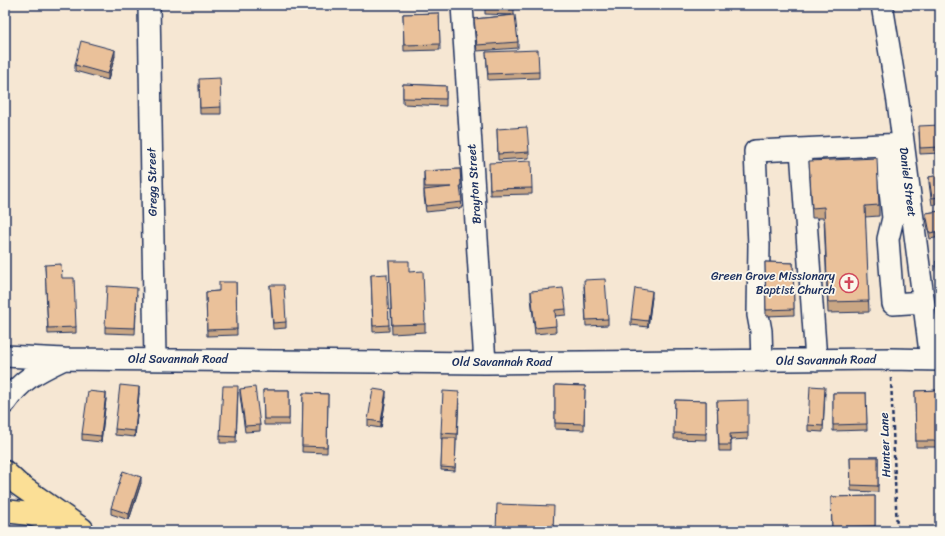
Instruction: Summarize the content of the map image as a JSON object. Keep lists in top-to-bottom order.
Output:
{
  "streets": {
    "street": [
      "Gregg Street",
      "Daniel Street",
      "Brayton Street",
      "Old Savannah Road"
    ],
    "path": ["Hunter Lane"]
  },
  "crossings": [
    ["Gregg Street", "Old Savannah Road"],
    ["Daniel Street", "Old Savannah Road"],
    ["Brayton Street", "Old Savannah Road"],
    ["Old Savannah Road", "Hunter Lane"]
  ],
  "places": {
    "church": ["Green Grove Missionary Baptist Church"]
  }
}
